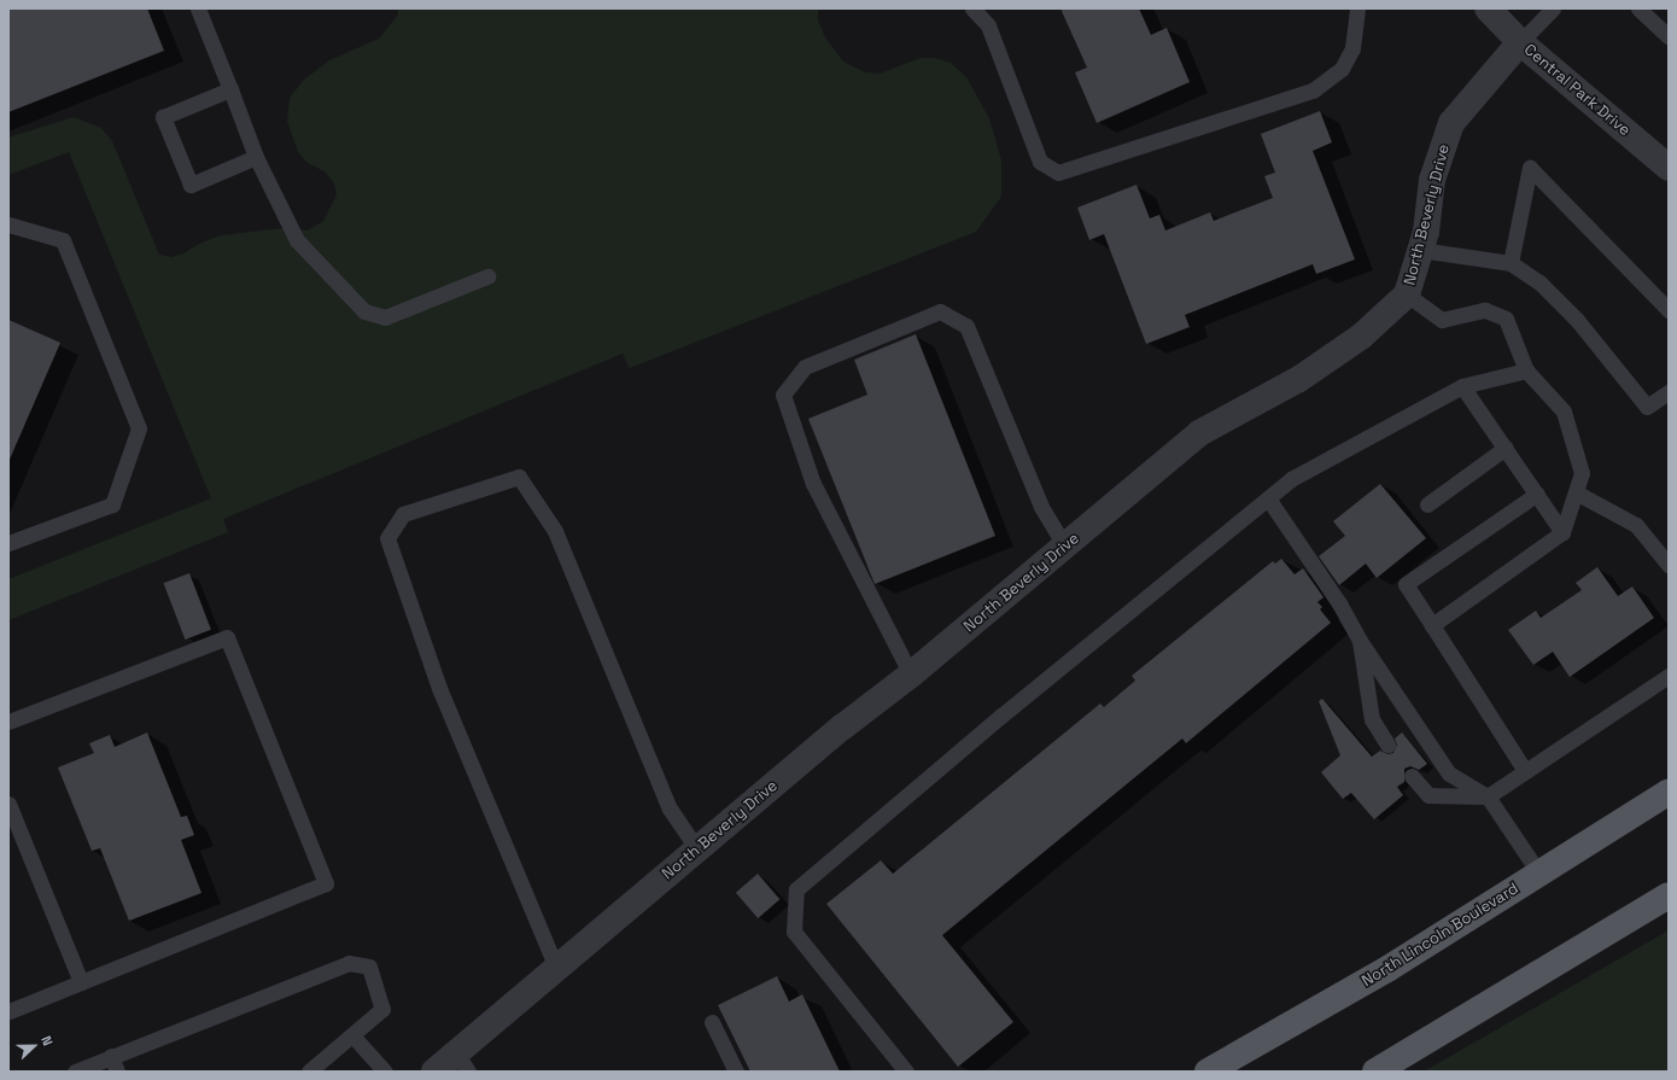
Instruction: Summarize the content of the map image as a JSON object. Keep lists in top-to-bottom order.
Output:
{
  "streets": {
    "main road": ["North Lincoln Boulevard"],
    "street": ["Central Park Drive", "North Beverly Drive"]
  },
  "crossings": [
    ["Central Park Drive", "North Beverly Drive"]
  ],
  "north": "right"
}
